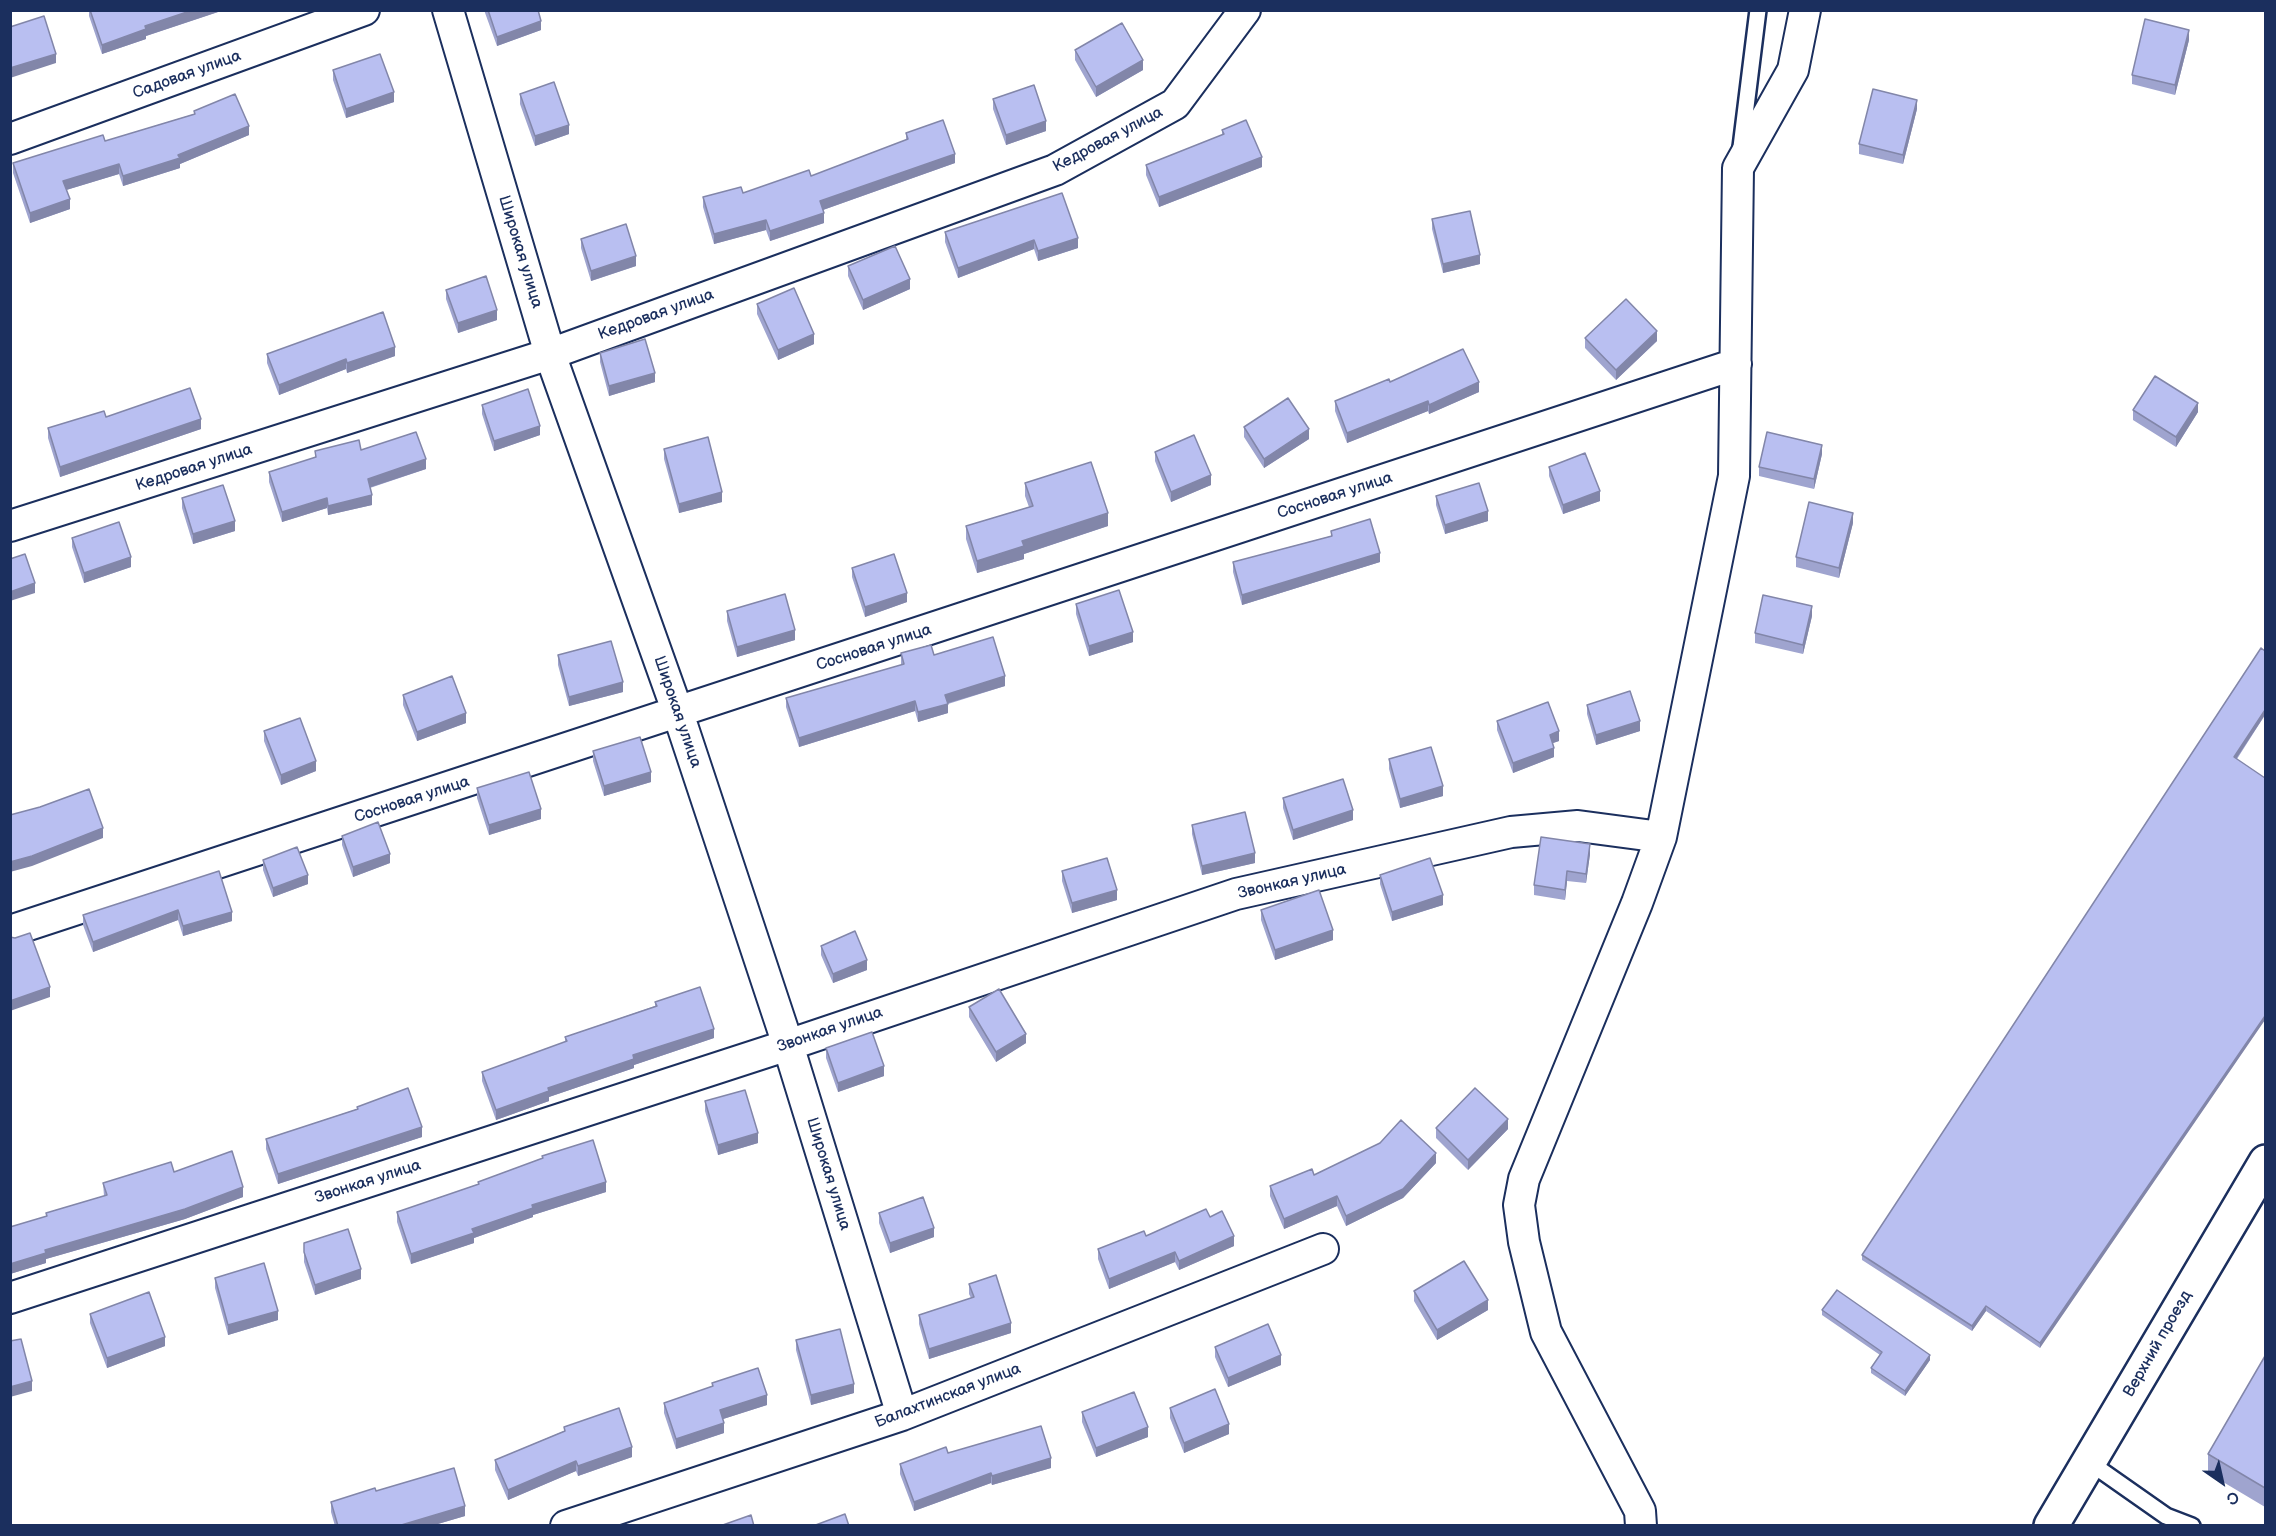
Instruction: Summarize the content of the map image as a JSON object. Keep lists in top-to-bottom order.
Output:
{
  "streets": {
    "highway": ["Верхний проезд"],
    "street": [
      "Садовая улица",
      "Кедровая улица",
      "Широкая улица",
      "Сосновая улица",
      "Звонкая улица",
      "Балахтинская улица"
    ]
  },
  "crossings": [
    ["Кедровая улица", "Широкая улица"],
    ["Широкая улица", "Сосновая улица"],
    ["Широкая улица", "Звонкая улица"],
    ["Широкая улица", "Балахтинская улица"]
  ],
  "north": "bottom right"
}
